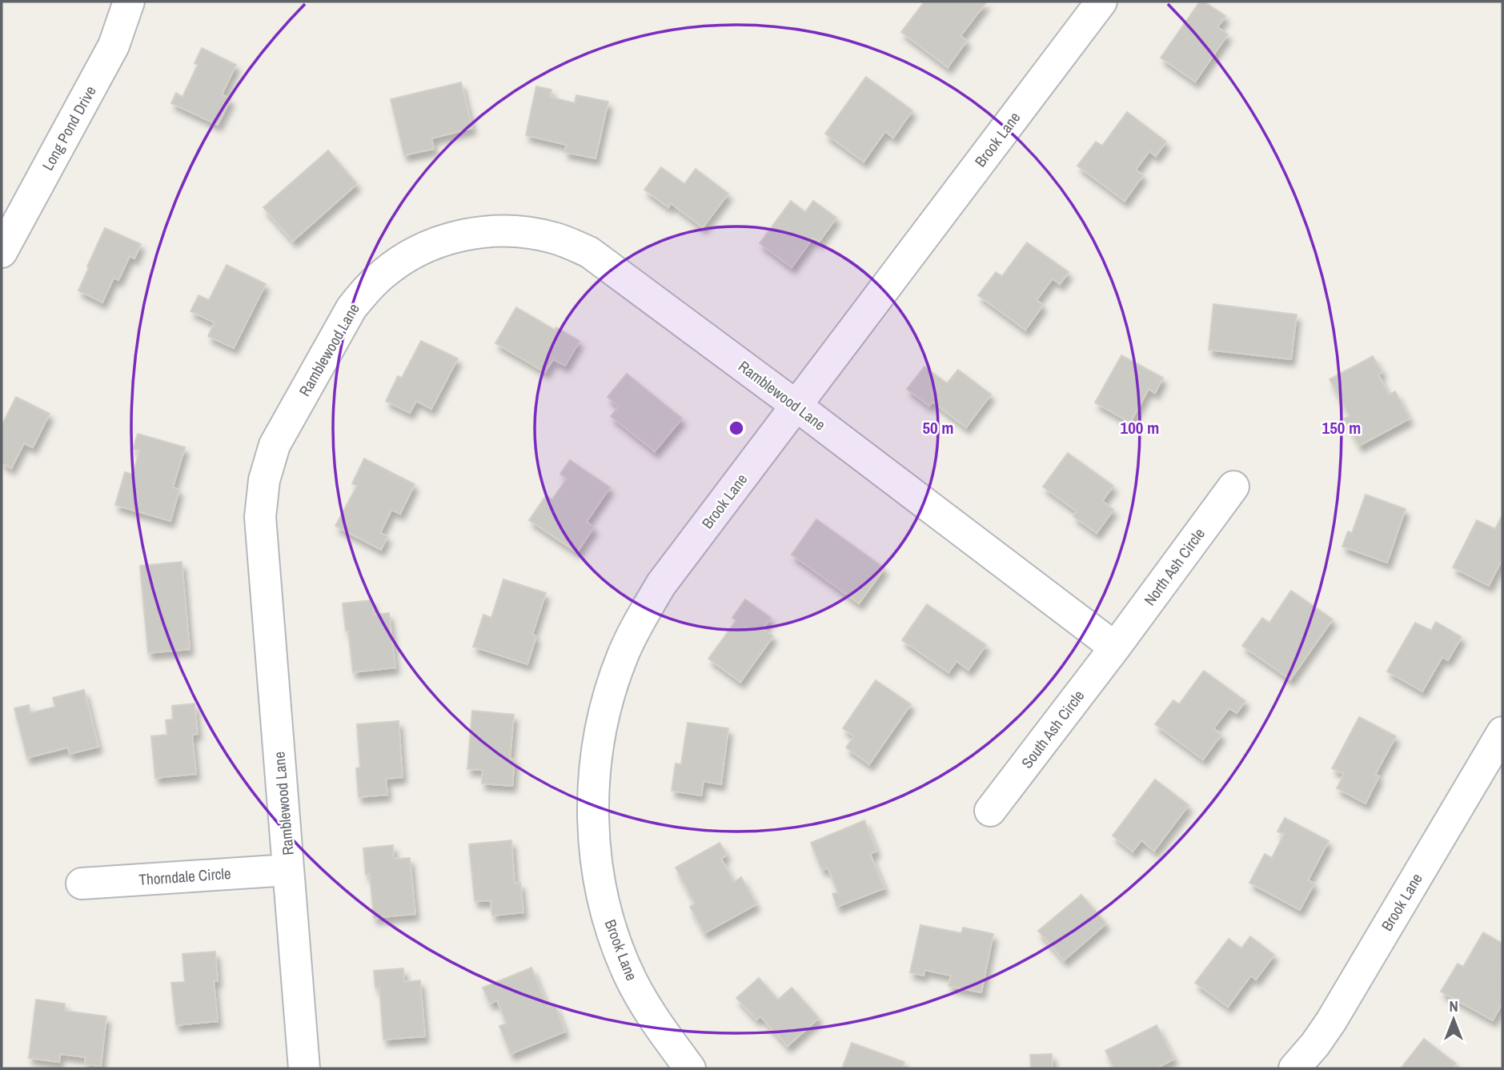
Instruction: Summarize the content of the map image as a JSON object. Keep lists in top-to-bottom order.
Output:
{
  "streets": {
    "street": [
      "Long Pond Drive",
      "Brook Lane",
      "Ramblewood Lane",
      "North Ash Circle",
      "South Ash Circle",
      "Thorndale Circle"
    ]
  },
  "crossings": [
    ["Brook Lane", "Ramblewood Lane"],
    ["Ramblewood Lane", "North Ash Circle"],
    ["Ramblewood Lane", "South Ash Circle"],
    ["Ramblewood Lane", "Thorndale Circle"],
    ["North Ash Circle", "South Ash Circle"]
  ],
  "north": "top",
  "rings": ["50 m", "100 m", "150 m"]
}
